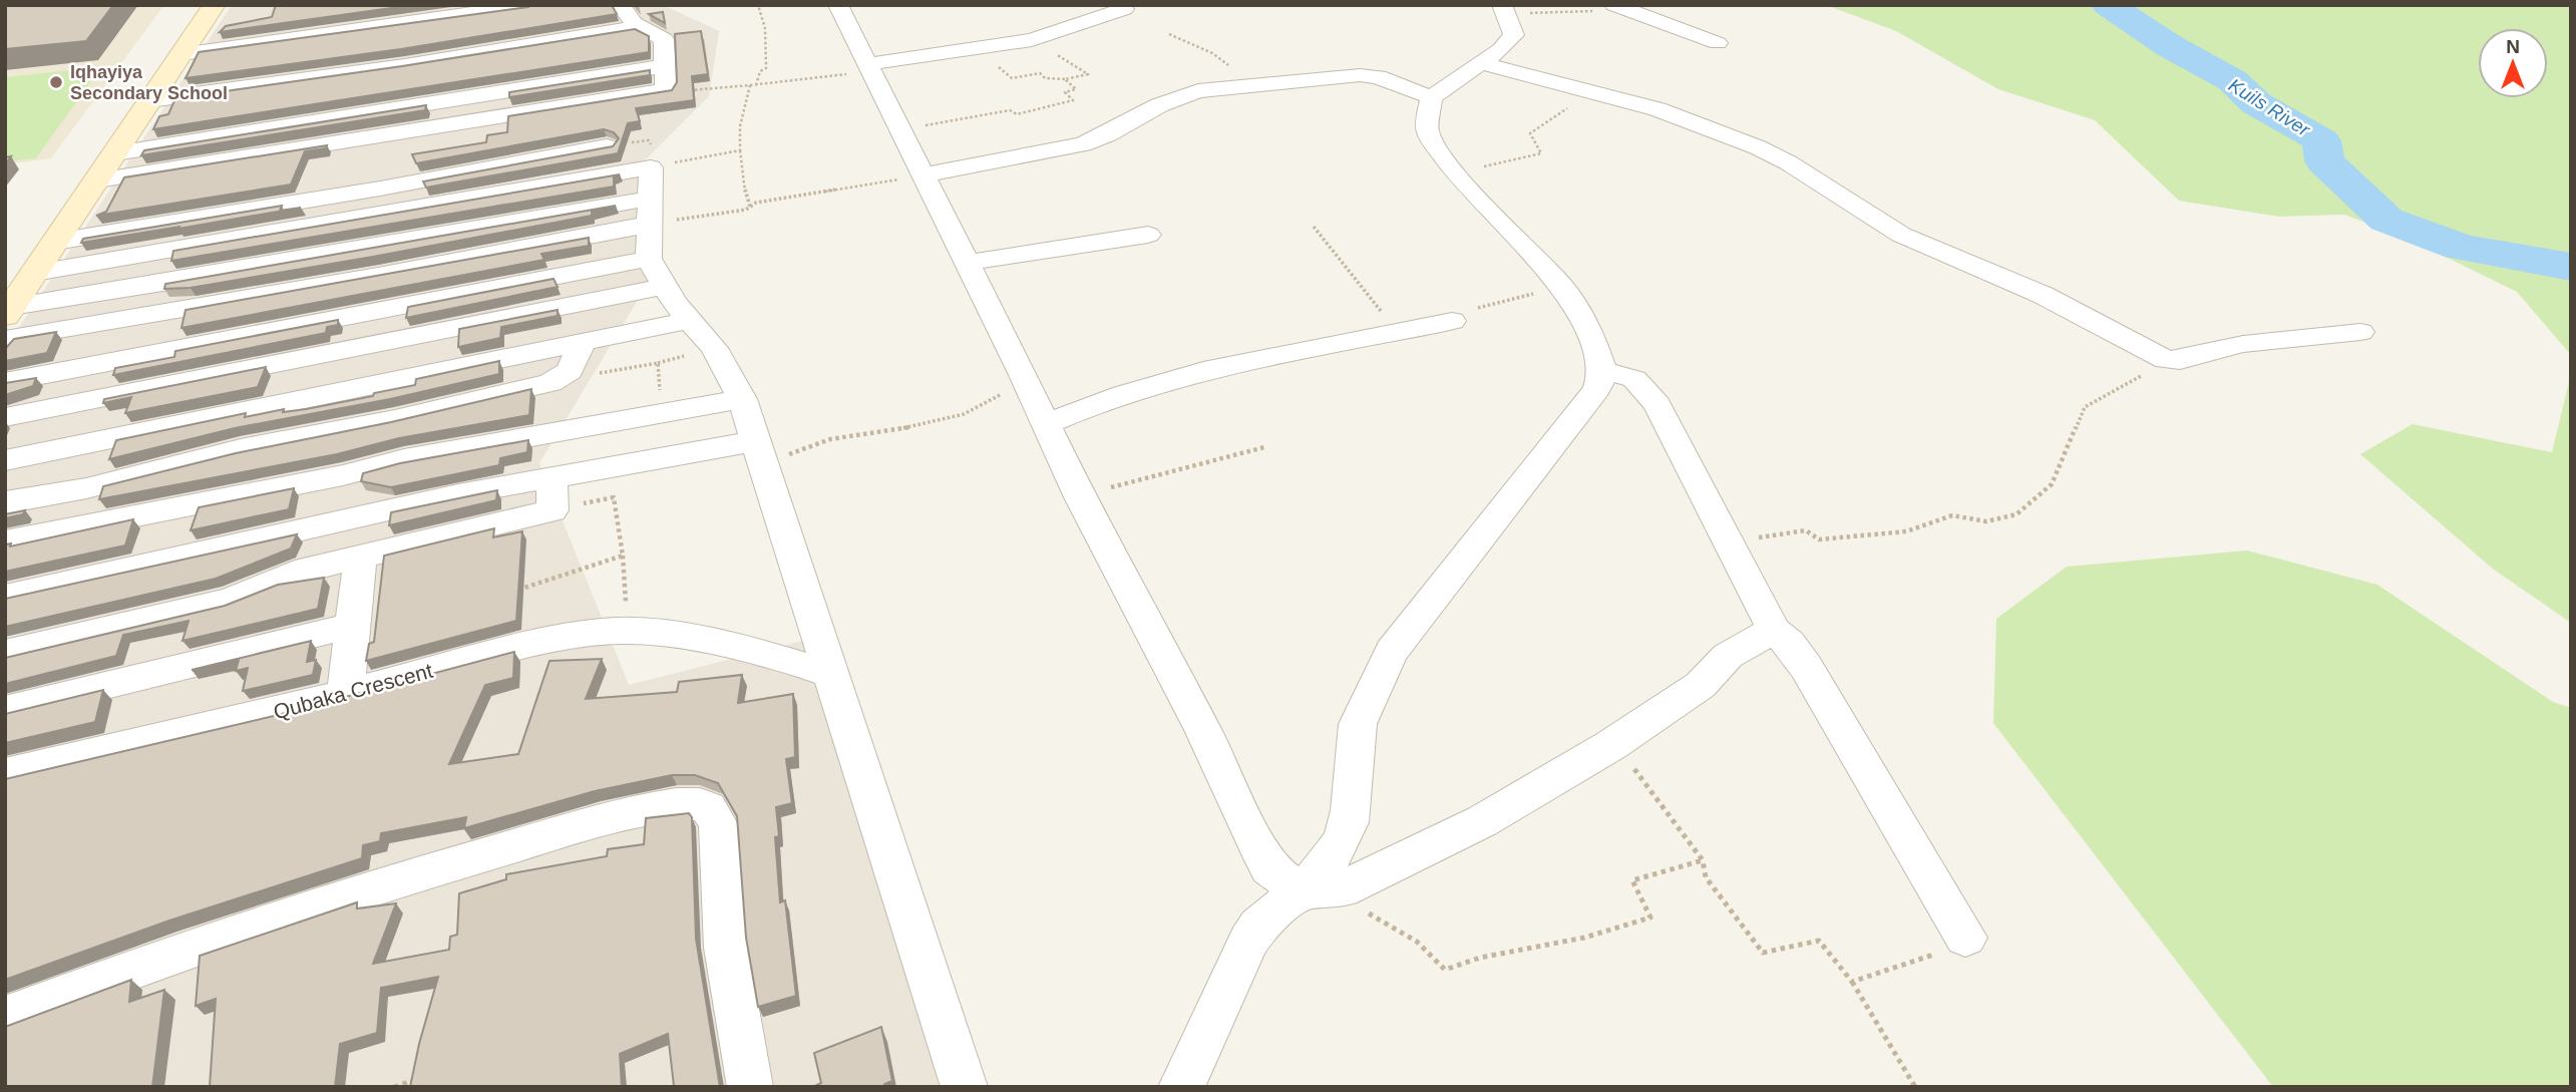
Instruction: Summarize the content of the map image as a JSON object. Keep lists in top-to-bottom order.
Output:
{
  "streets": {
    "street": ["Qubaka Crescent"]
  },
  "water": ["Kuils River"],
  "places": ["Iqhayiya Secondary School"],
  "north": "top"
}
